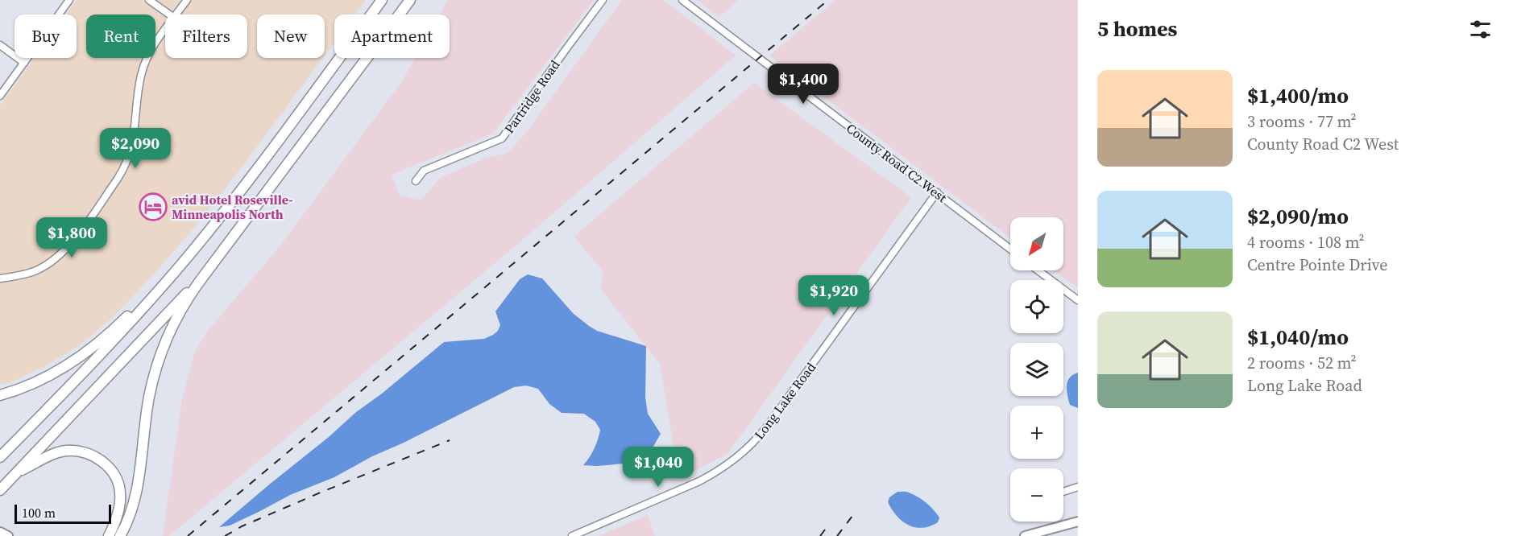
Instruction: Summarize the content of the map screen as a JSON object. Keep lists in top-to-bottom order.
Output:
{
  "streets": {
    "street": ["Partridge Road", "County Road C2 West", "Long Lake Road"]
  },
  "crossings": [
    ["County Road C2 West", "Long Lake Road"]
  ],
  "places": {
    "hotel": ["avid Hotel Roseville- Minneapolis North"]
  },
  "scale_bar": "100 m",
  "north": "bottom left",
  "page": {
    "heading": "5 homes",
    "chip": [
      "Buy",
      "Rent",
      "Filters",
      "New",
      "Apartment"
    ],
    "list": [
      {
        "name": "$1,400/mo",
        "note": "3 rooms · 77 m² · County Road C2 West"
      },
      {
        "name": "$2,090/mo",
        "note": "4 rooms · 108 m² · Centre Pointe Drive"
      },
      {
        "name": "$1,040/mo",
        "note": "2 rooms · 52 m² · Long Lake Road"
      }
    ],
    "price": [
      "$1,400",
      "$2,090",
      "$1,800",
      "$1,920",
      "$1,040"
    ],
    "map_buttons": ["+", "−"],
    "scale": "100 m"
  }
}
